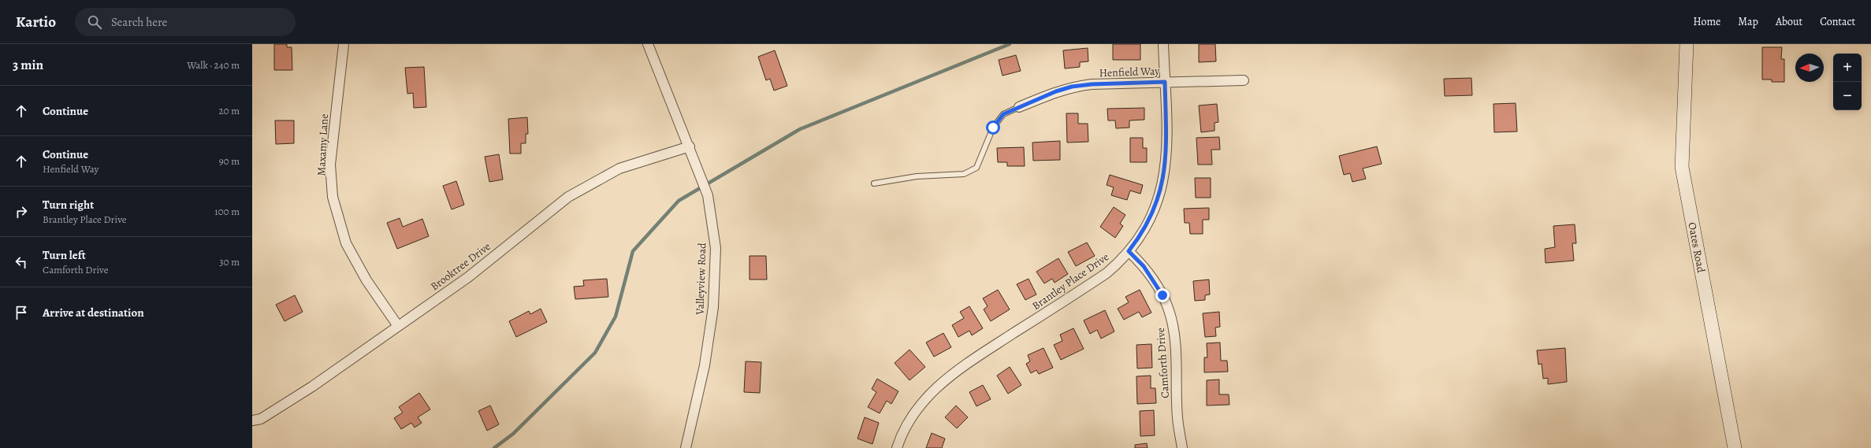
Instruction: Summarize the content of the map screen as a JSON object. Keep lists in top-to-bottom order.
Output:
{
  "streets": {
    "street": [
      "Henfield Way",
      "Maxamy Lane",
      "Oates Road",
      "Brooktree Drive",
      "Valleyview Road",
      "Brantley Place Drive",
      "Camforth Drive"
    ]
  },
  "crossings": [
    ["Henfield Way", "Brantley Place Drive"],
    ["Maxamy Lane", "Brooktree Drive"],
    ["Brooktree Drive", "Valleyview Road"],
    ["Brantley Place Drive", "Camforth Drive"]
  ],
  "north": "left",
  "page": {
    "header": "Kartio",
    "search": "Search here",
    "nav": [
      "Home",
      "Map",
      "About",
      "Contact"
    ],
    "heading": ["3 min", "Walk · 240 m"],
    "map_buttons": ["+", "−"],
    "list": [
      ["Continue", "20 m"],
      ["Continue", "Henfield Way", "90 m"],
      ["Turn right", "Brantley Place Drive", "100 m"],
      ["Turn left", "Camforth Drive", "30 m"],
      "Arrive at destination"
    ]
  }
}
